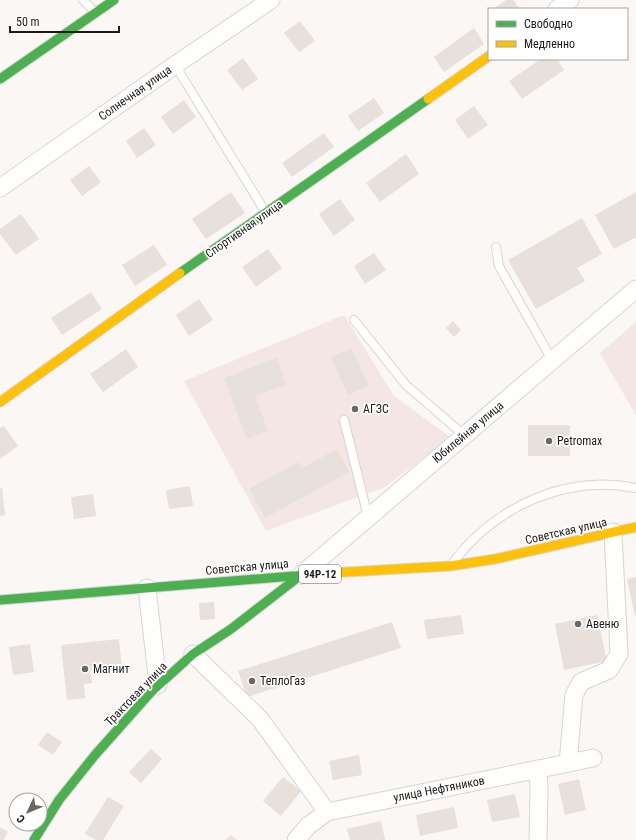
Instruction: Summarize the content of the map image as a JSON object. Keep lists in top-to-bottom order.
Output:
{
  "streets": {
    "main road": [
      "Спортивная улица",
      "Советская улица",
      "94Р-12",
      "Трактовая улица"
    ],
    "street": ["Солнечная улица", "Юбилейная улица", "улица Нефтяников"]
  },
  "crossings": [
    ["Юбилейная улица", "Советская улица"],
    ["Юбилейная улица", "Трактовая улица"],
    ["Советская улица", "Трактовая улица"]
  ],
  "places": [
    "АГЗС",
    "Petromax",
    "Авеню",
    "Магнит",
    "ТеплоГаз"
  ],
  "legend": ["Свободно", "Медленно"],
  "scale_bar": "50 m",
  "north": "bottom left"
}
